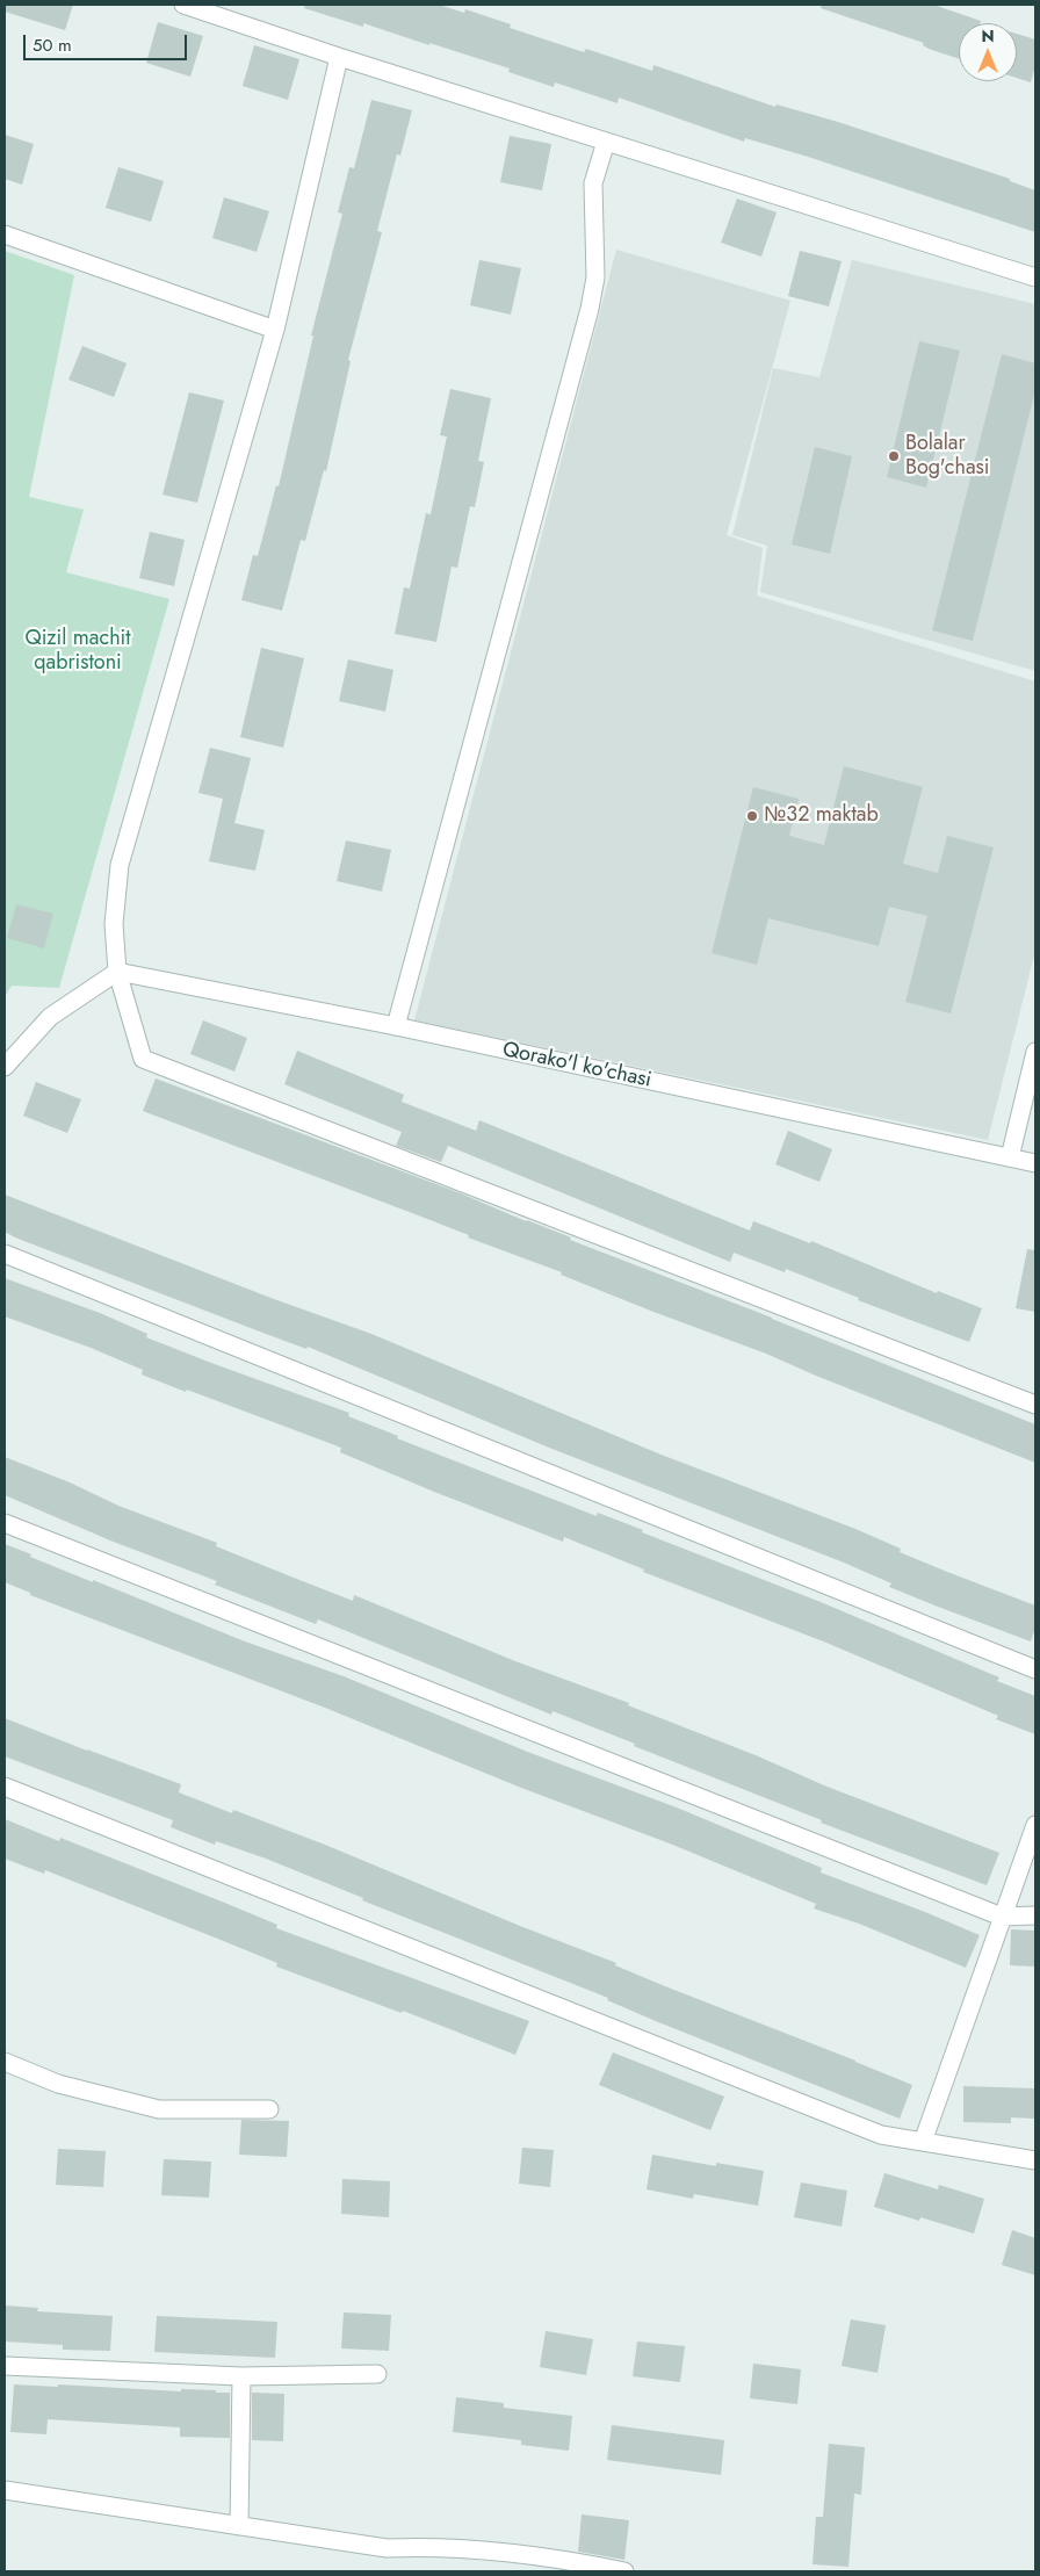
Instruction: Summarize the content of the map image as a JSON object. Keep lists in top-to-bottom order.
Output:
{
  "streets": {
    "street": ["Qorako'l ko'chasi"]
  },
  "parks": ["Qizil machit qabristoni"],
  "places": ["Bolalar Bog'chasi", "№32 maktab"],
  "scale_bar": "50 m",
  "north": "top"
}
